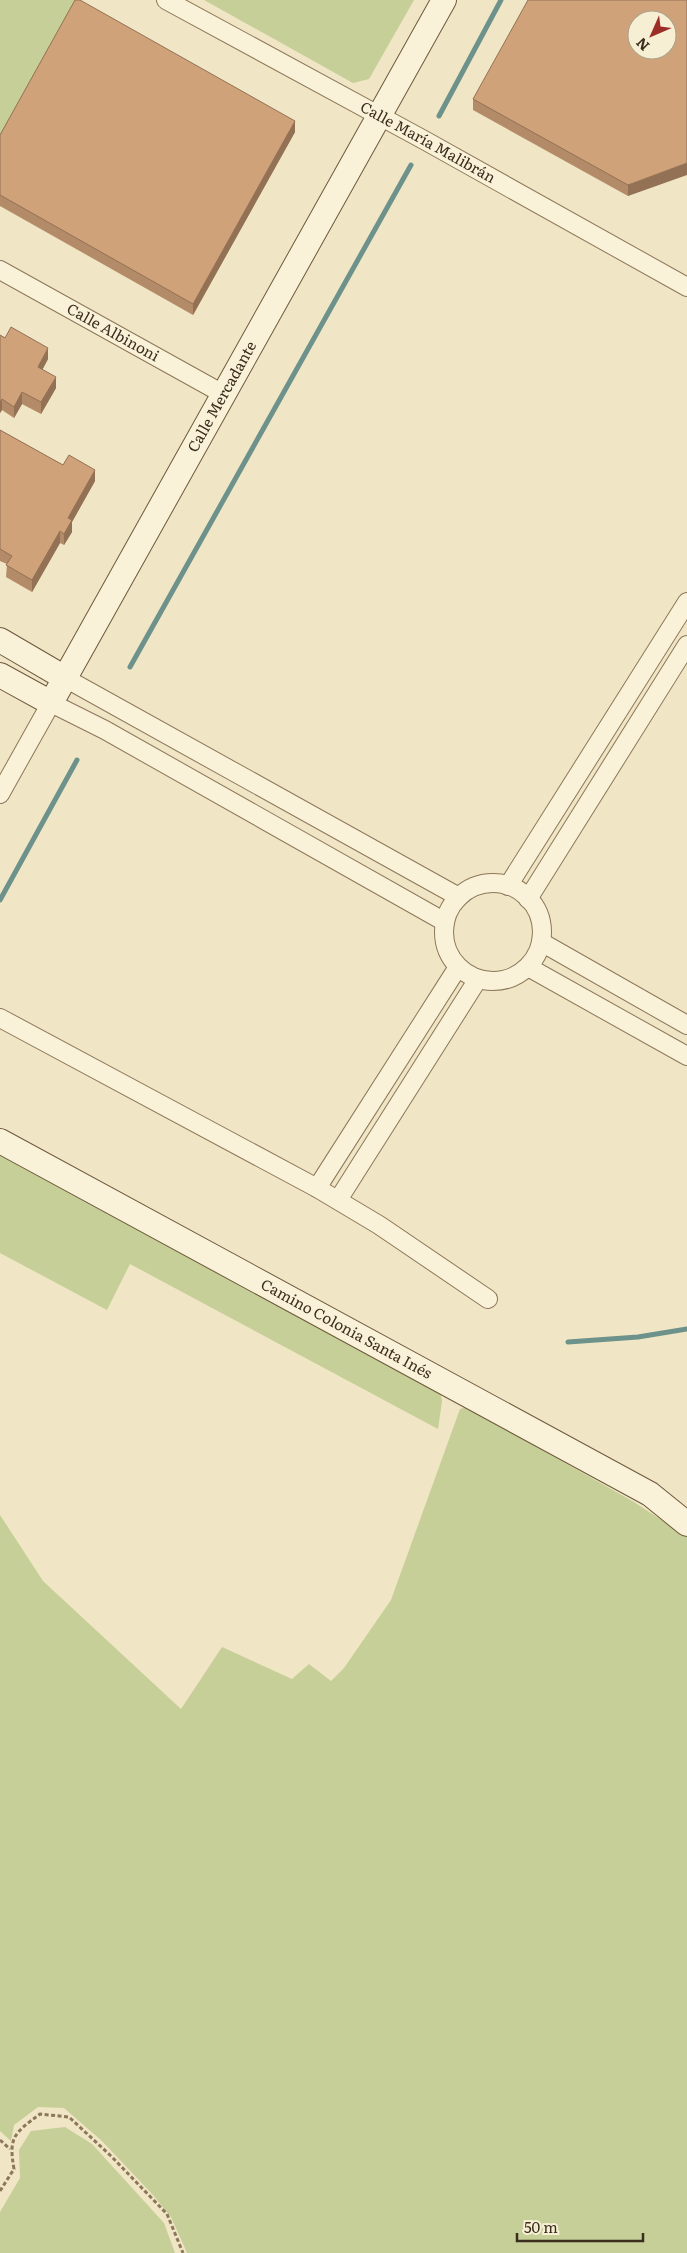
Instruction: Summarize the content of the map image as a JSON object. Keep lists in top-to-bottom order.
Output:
{
  "streets": {
    "street": [
      "Calle María Malibrán",
      "Calle Albinoni",
      "Calle Mercadante",
      "Camino Colonia Santa Inés"
    ]
  },
  "crossings": [
    ["Calle María Malibrán", "Calle Mercadante"],
    ["Calle Albinoni", "Calle Mercadante"]
  ],
  "scale_bar": "50 m",
  "north": "bottom left"
}
